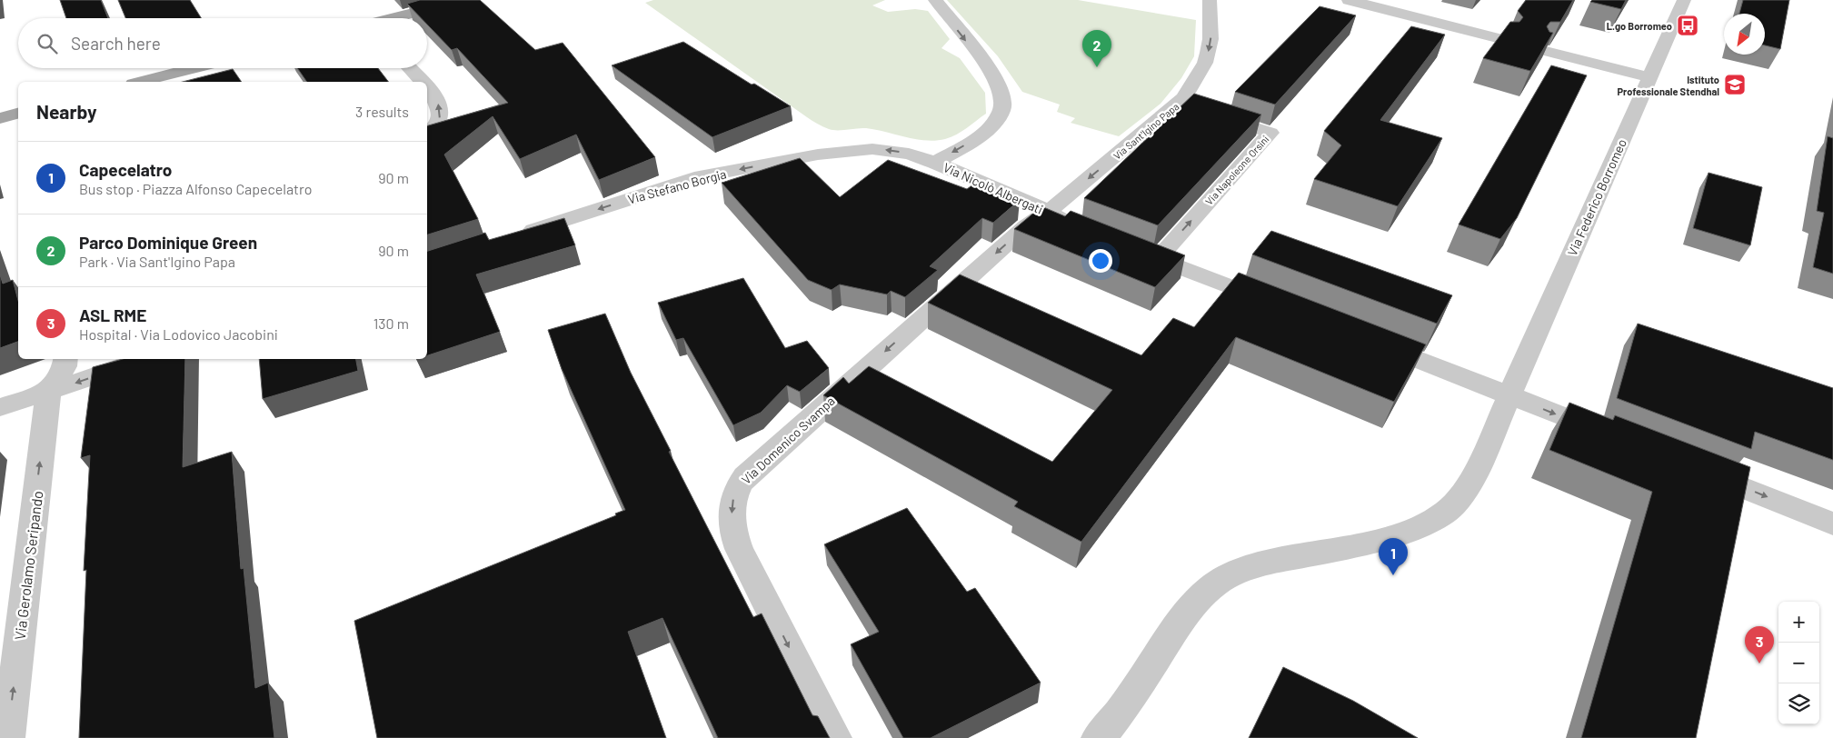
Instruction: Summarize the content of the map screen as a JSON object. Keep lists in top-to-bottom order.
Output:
{
  "streets": {
    "street": [
      "Via Sant'Igino Papa",
      "Via Napoleone Orsini",
      "Via Stefano Borgia",
      "Via Nicolò Albergati",
      "Via Federico Borromeo",
      "Via Domenico Svampa",
      "Via Gerolamo Seripando"
    ]
  },
  "crossings": [
    ["Via Sant'Igino Papa", "Via Napoleone Orsini"],
    ["Via Sant'Igino Papa", "Via Nicolò Albergati"],
    ["Via Sant'Igino Papa", "Via Domenico Svampa"],
    ["Via Stefano Borgia", "Via Nicolò Albergati"],
    ["Via Nicolò Albergati", "Via Domenico Svampa"]
  ],
  "one_way": [
    "Via Sant'Igino Papa",
    "Via Stefano Borgia",
    "Via Domenico Svampa",
    "Via Gerolamo Seripando"
  ],
  "places": {
    "bus stop": ["L.go Borromeo"],
    "school or university": ["Istituto Professionale Stendhal"]
  },
  "north": "bottom left",
  "page": {
    "search": "Search here",
    "pins": ["2", "1", "3"],
    "heading": ["Nearby", "3 results"],
    "list": [
      {
        "mark": "1",
        "name": "Capecelatro",
        "note": "Bus stop · Piazza Alfonso Capecelatro",
        "value": "90 m"
      },
      {
        "mark": "2",
        "name": "Parco Dominique Green",
        "note": "Park · Via Sant'Igino Papa",
        "value": "90 m"
      },
      {
        "mark": "3",
        "name": "ASL RME",
        "note": "Hospital · Via Lodovico Jacobini",
        "value": "130 m"
      }
    ],
    "map_buttons": ["+", "−"]
  }
}
